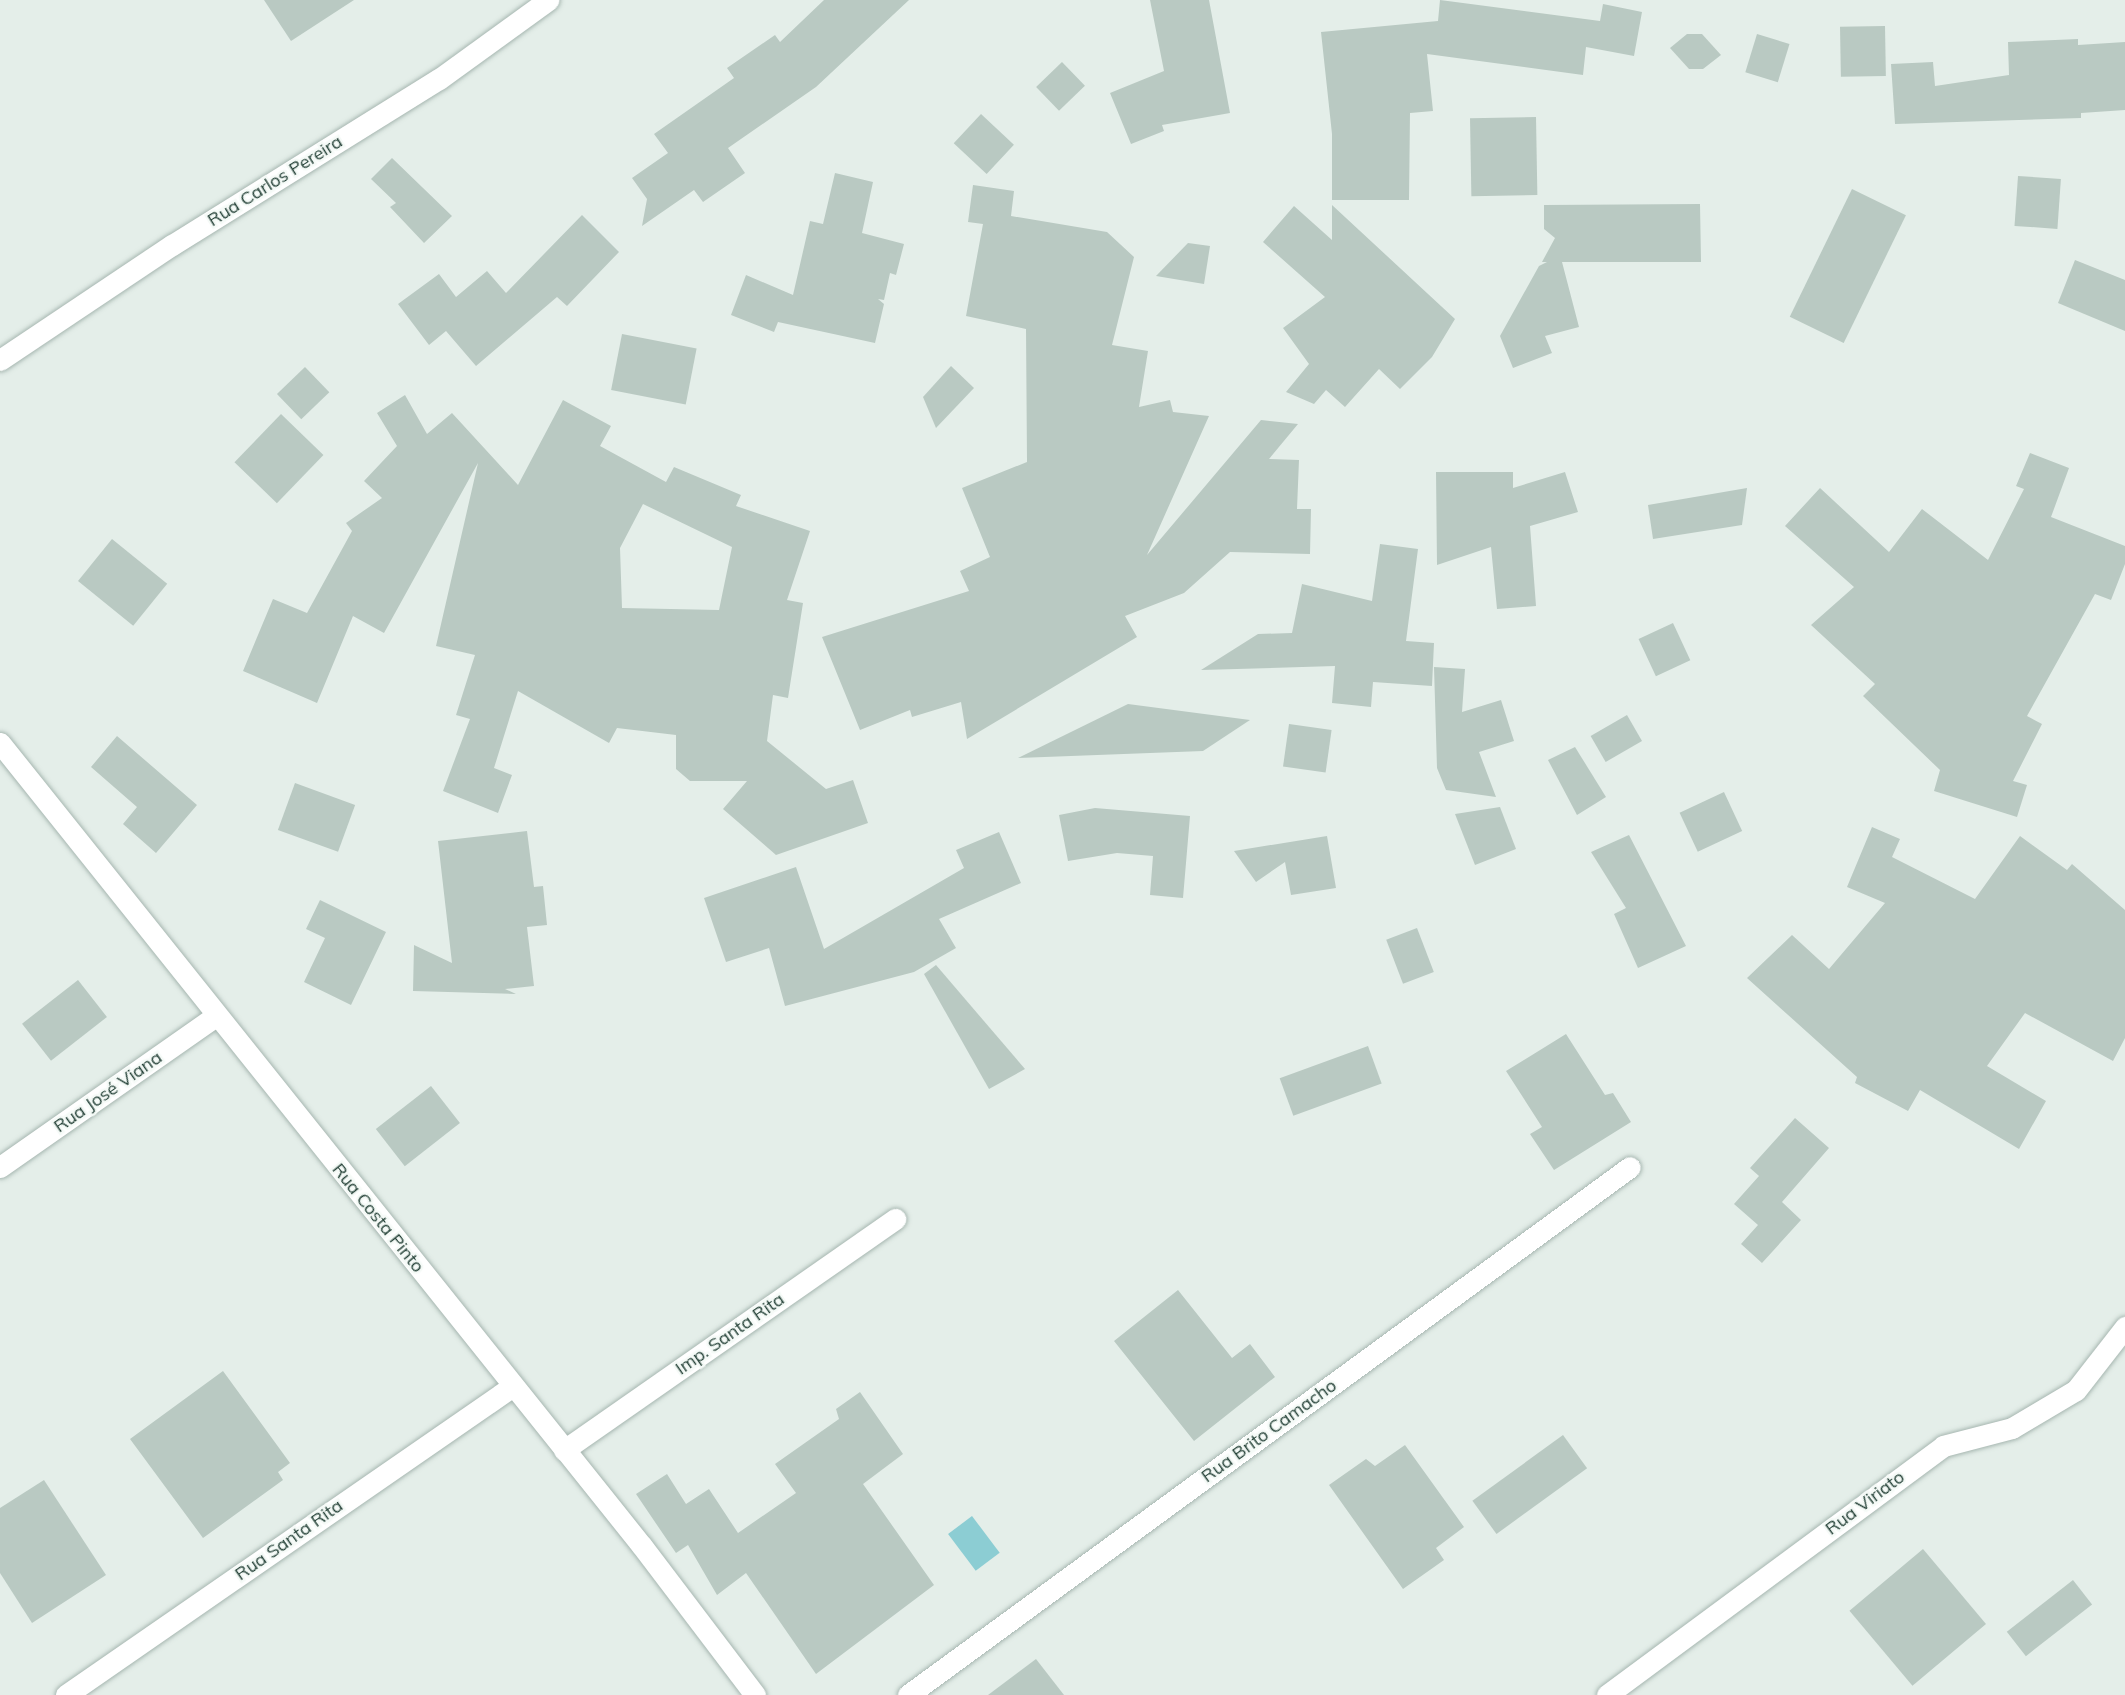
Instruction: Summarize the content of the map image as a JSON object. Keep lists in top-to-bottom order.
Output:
{
  "streets": {
    "street": [
      "Rua Carlos Pereira",
      "Rua José Viana",
      "Rua Costa Pinto",
      "Imp. Santa Rita",
      "Rua Brito Camacho",
      "Rua Viriato",
      "Rua Santa Rita"
    ]
  },
  "crossings": [
    ["Rua José Viana", "Rua Costa Pinto"],
    ["Rua Costa Pinto", "Imp. Santa Rita"],
    ["Rua Costa Pinto", "Rua Santa Rita"]
  ]
}
